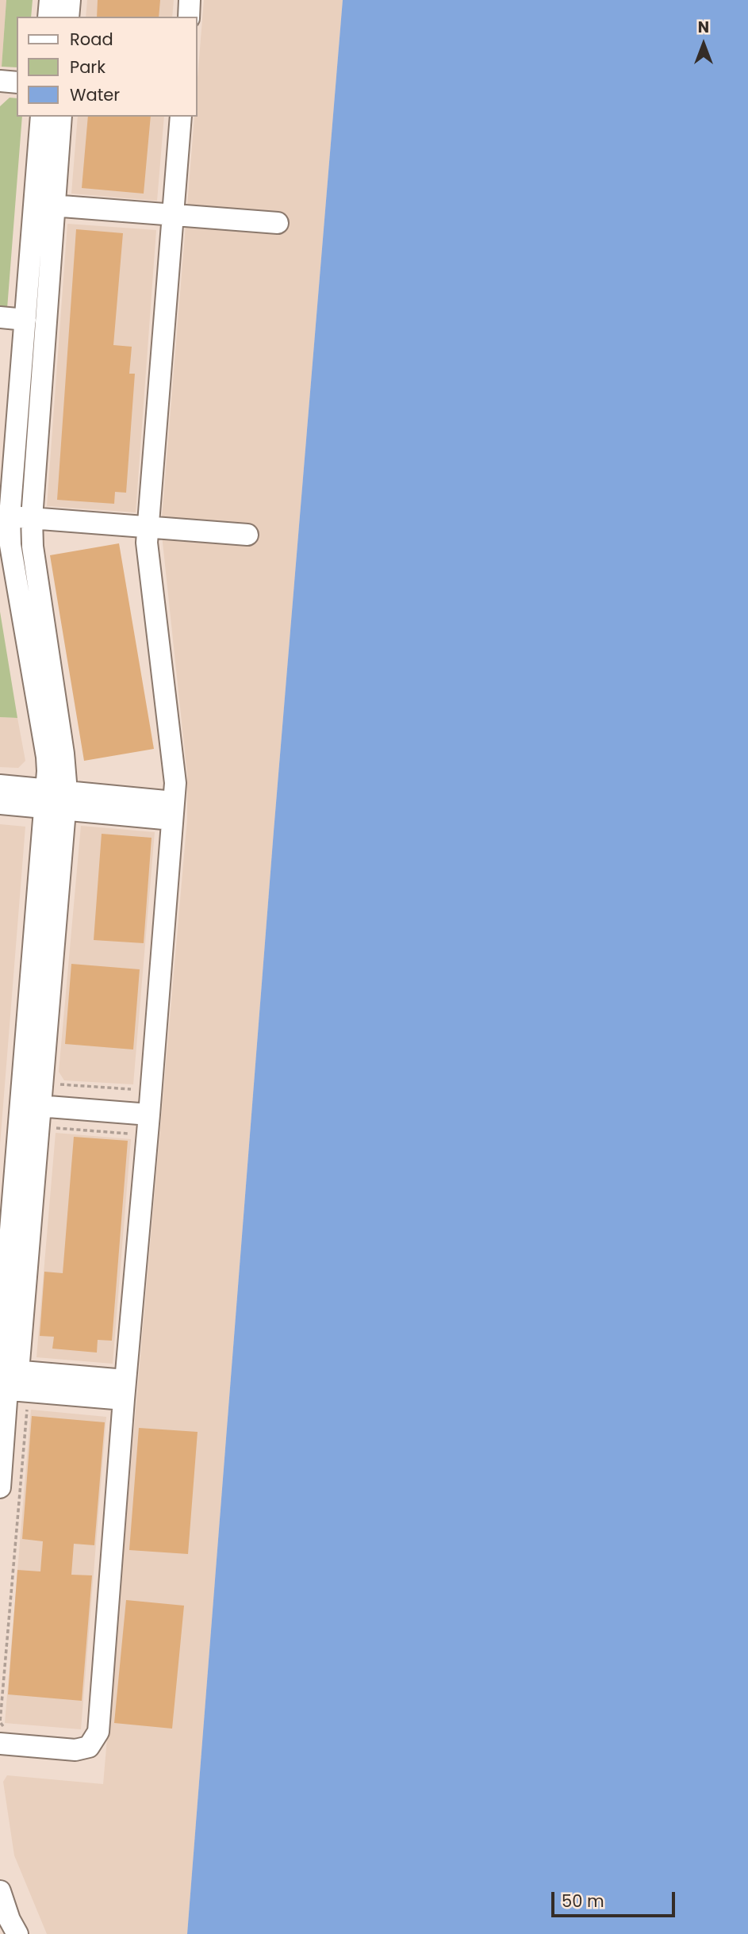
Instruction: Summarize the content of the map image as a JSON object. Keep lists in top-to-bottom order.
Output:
{
  "legend": ["Road", "Park", "Water"],
  "scale_bar": "50 m",
  "north": "top"
}
